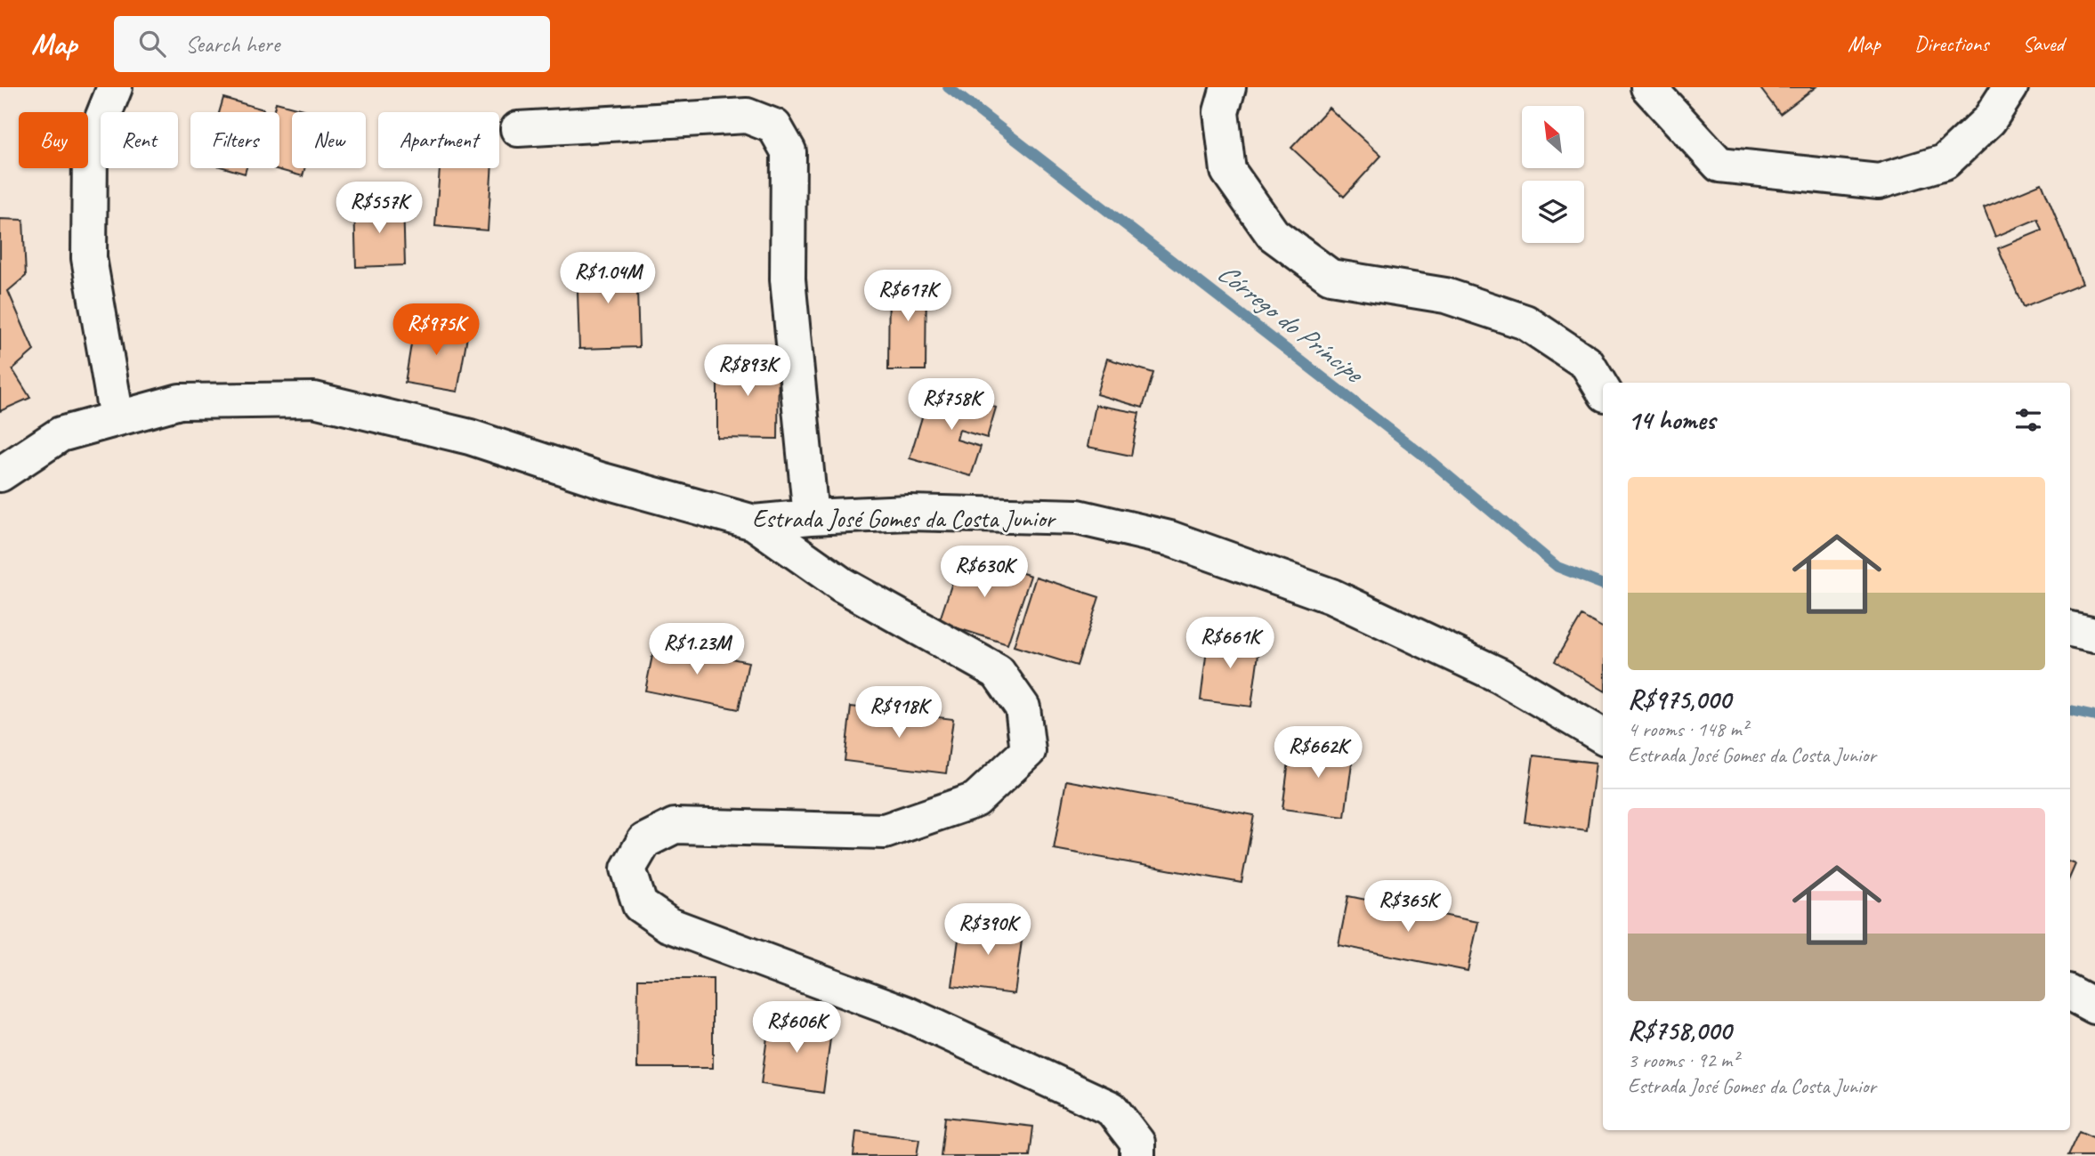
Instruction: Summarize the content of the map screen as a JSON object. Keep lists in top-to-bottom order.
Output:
{
  "streets": {
    "street": ["Estrada José Gomes da Costa Junior"]
  },
  "water": ["Córrego do Príncipe"],
  "north": "top left",
  "page": {
    "header": "Map",
    "search": "Search here",
    "nav": ["Map", "Directions", "Saved"],
    "chip": [
      "Buy",
      "Rent",
      "Filters",
      "New",
      "Apartment"
    ],
    "price": [
      "R$557K",
      "R$1.04M",
      "R$617K",
      "R$975K",
      "R$893K",
      "R$758K",
      "R$630K",
      "R$661K",
      "R$1.23M",
      "R$918K",
      "R$662K",
      "R$365K",
      "R$390K",
      "R$606K"
    ],
    "heading": "14 homes",
    "list": [
      {
        "name": "R$975,000",
        "note": "4 rooms · 148 m² · Estrada José Gomes da Costa Junior"
      },
      {
        "name": "R$758,000",
        "note": "3 rooms · 92 m² · Estrada José Gomes da Costa Junior"
      }
    ]
  }
}
